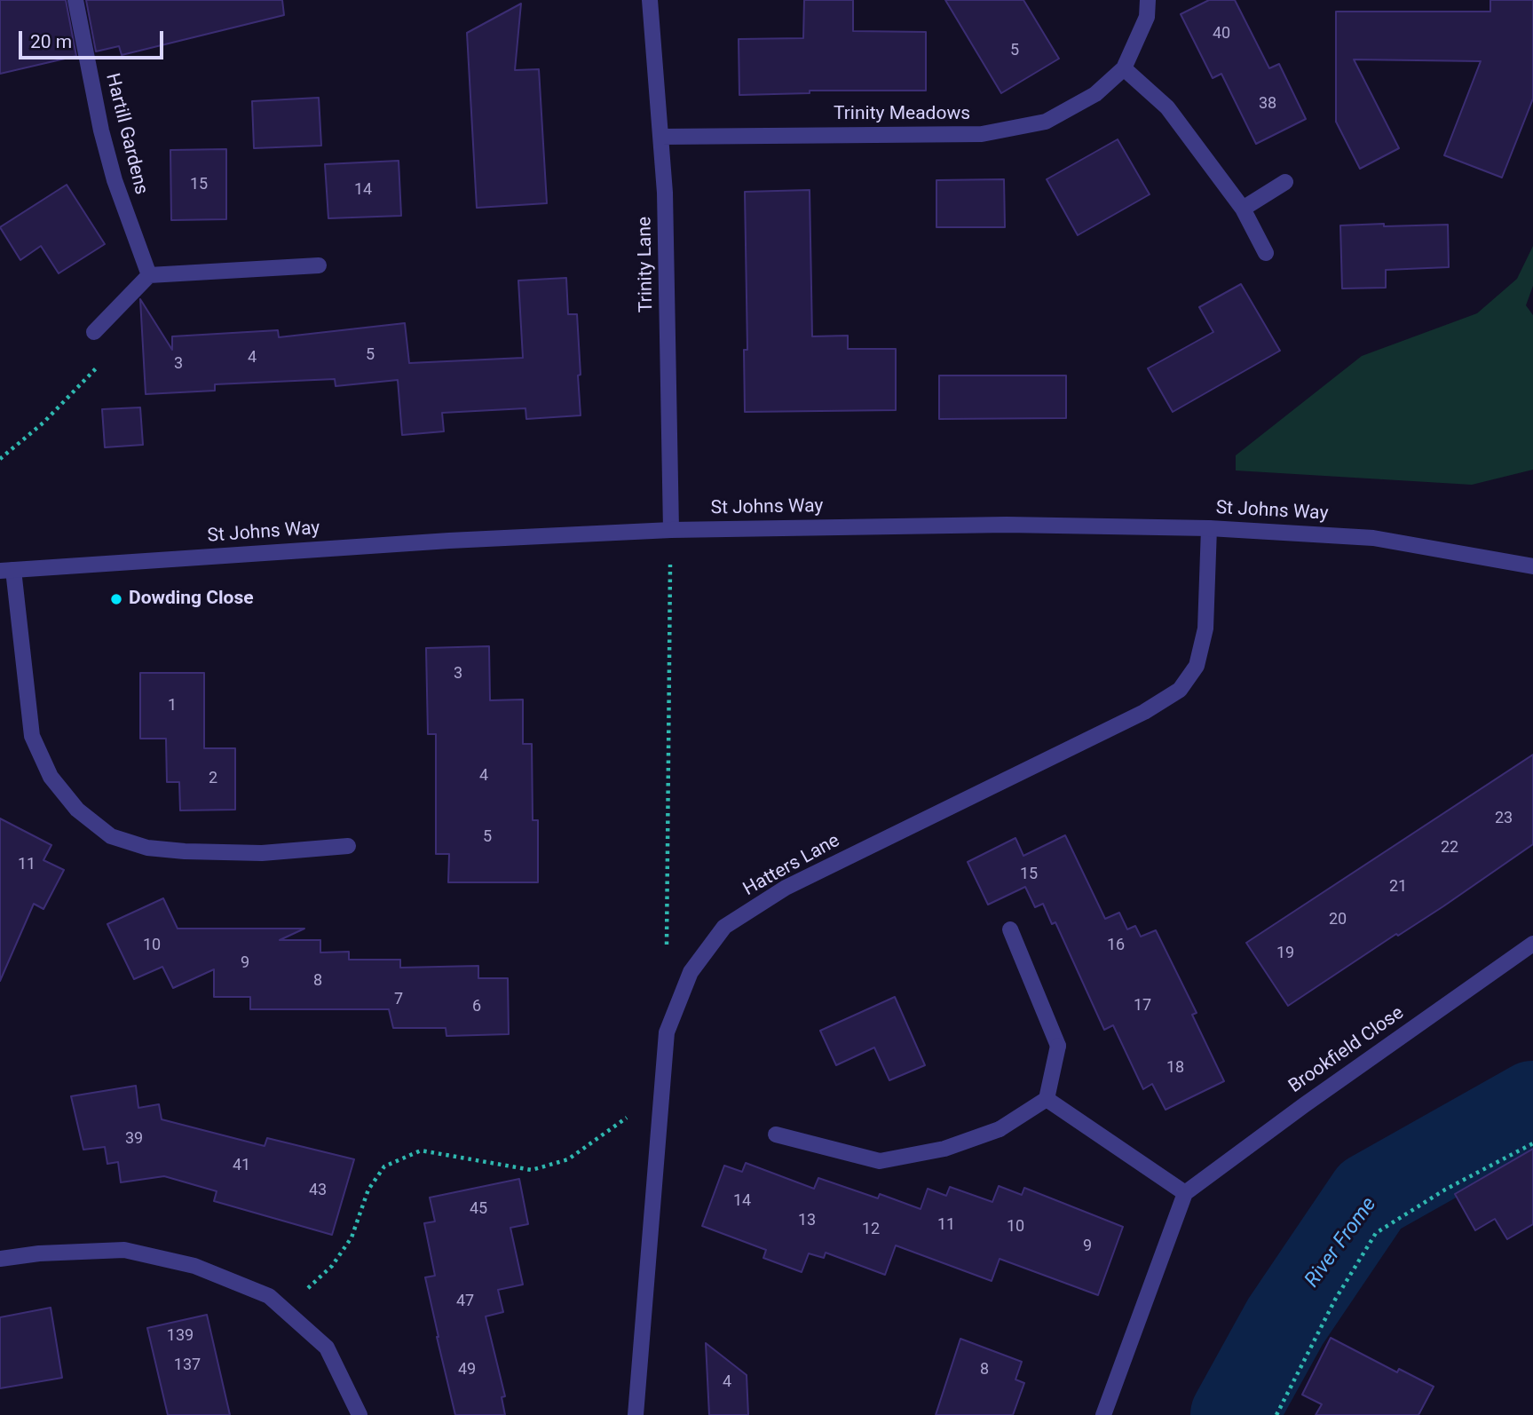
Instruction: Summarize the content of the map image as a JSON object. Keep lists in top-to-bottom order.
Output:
{
  "streets": {
    "street": [
      "Trinity Meadows",
      "Hartill Gardens",
      "Trinity Lane",
      "St Johns Way",
      "Hatters Lane",
      "Brookfield Close"
    ]
  },
  "crossings": [
    ["Trinity Meadows", "Trinity Lane"],
    ["Trinity Lane", "St Johns Way"],
    ["St Johns Way", "Hatters Lane"]
  ],
  "water": ["River Frome"],
  "places": ["Dowding Close"],
  "house_numbers": [
    "40",
    "5",
    "38",
    "15",
    "14",
    "5",
    "4",
    "3",
    "3",
    "1",
    "4",
    "2",
    "23",
    "5",
    "22",
    "11",
    "15",
    "21",
    "20",
    "10",
    "16",
    "19",
    "9",
    "8",
    "7",
    "17",
    "6",
    "18",
    "39",
    "41",
    "43",
    "14",
    "45",
    "13",
    "11",
    "10",
    "12",
    "9",
    "47",
    "139",
    "137",
    "49",
    "8",
    "4"
  ],
  "scale_bar": "20 m"
}
